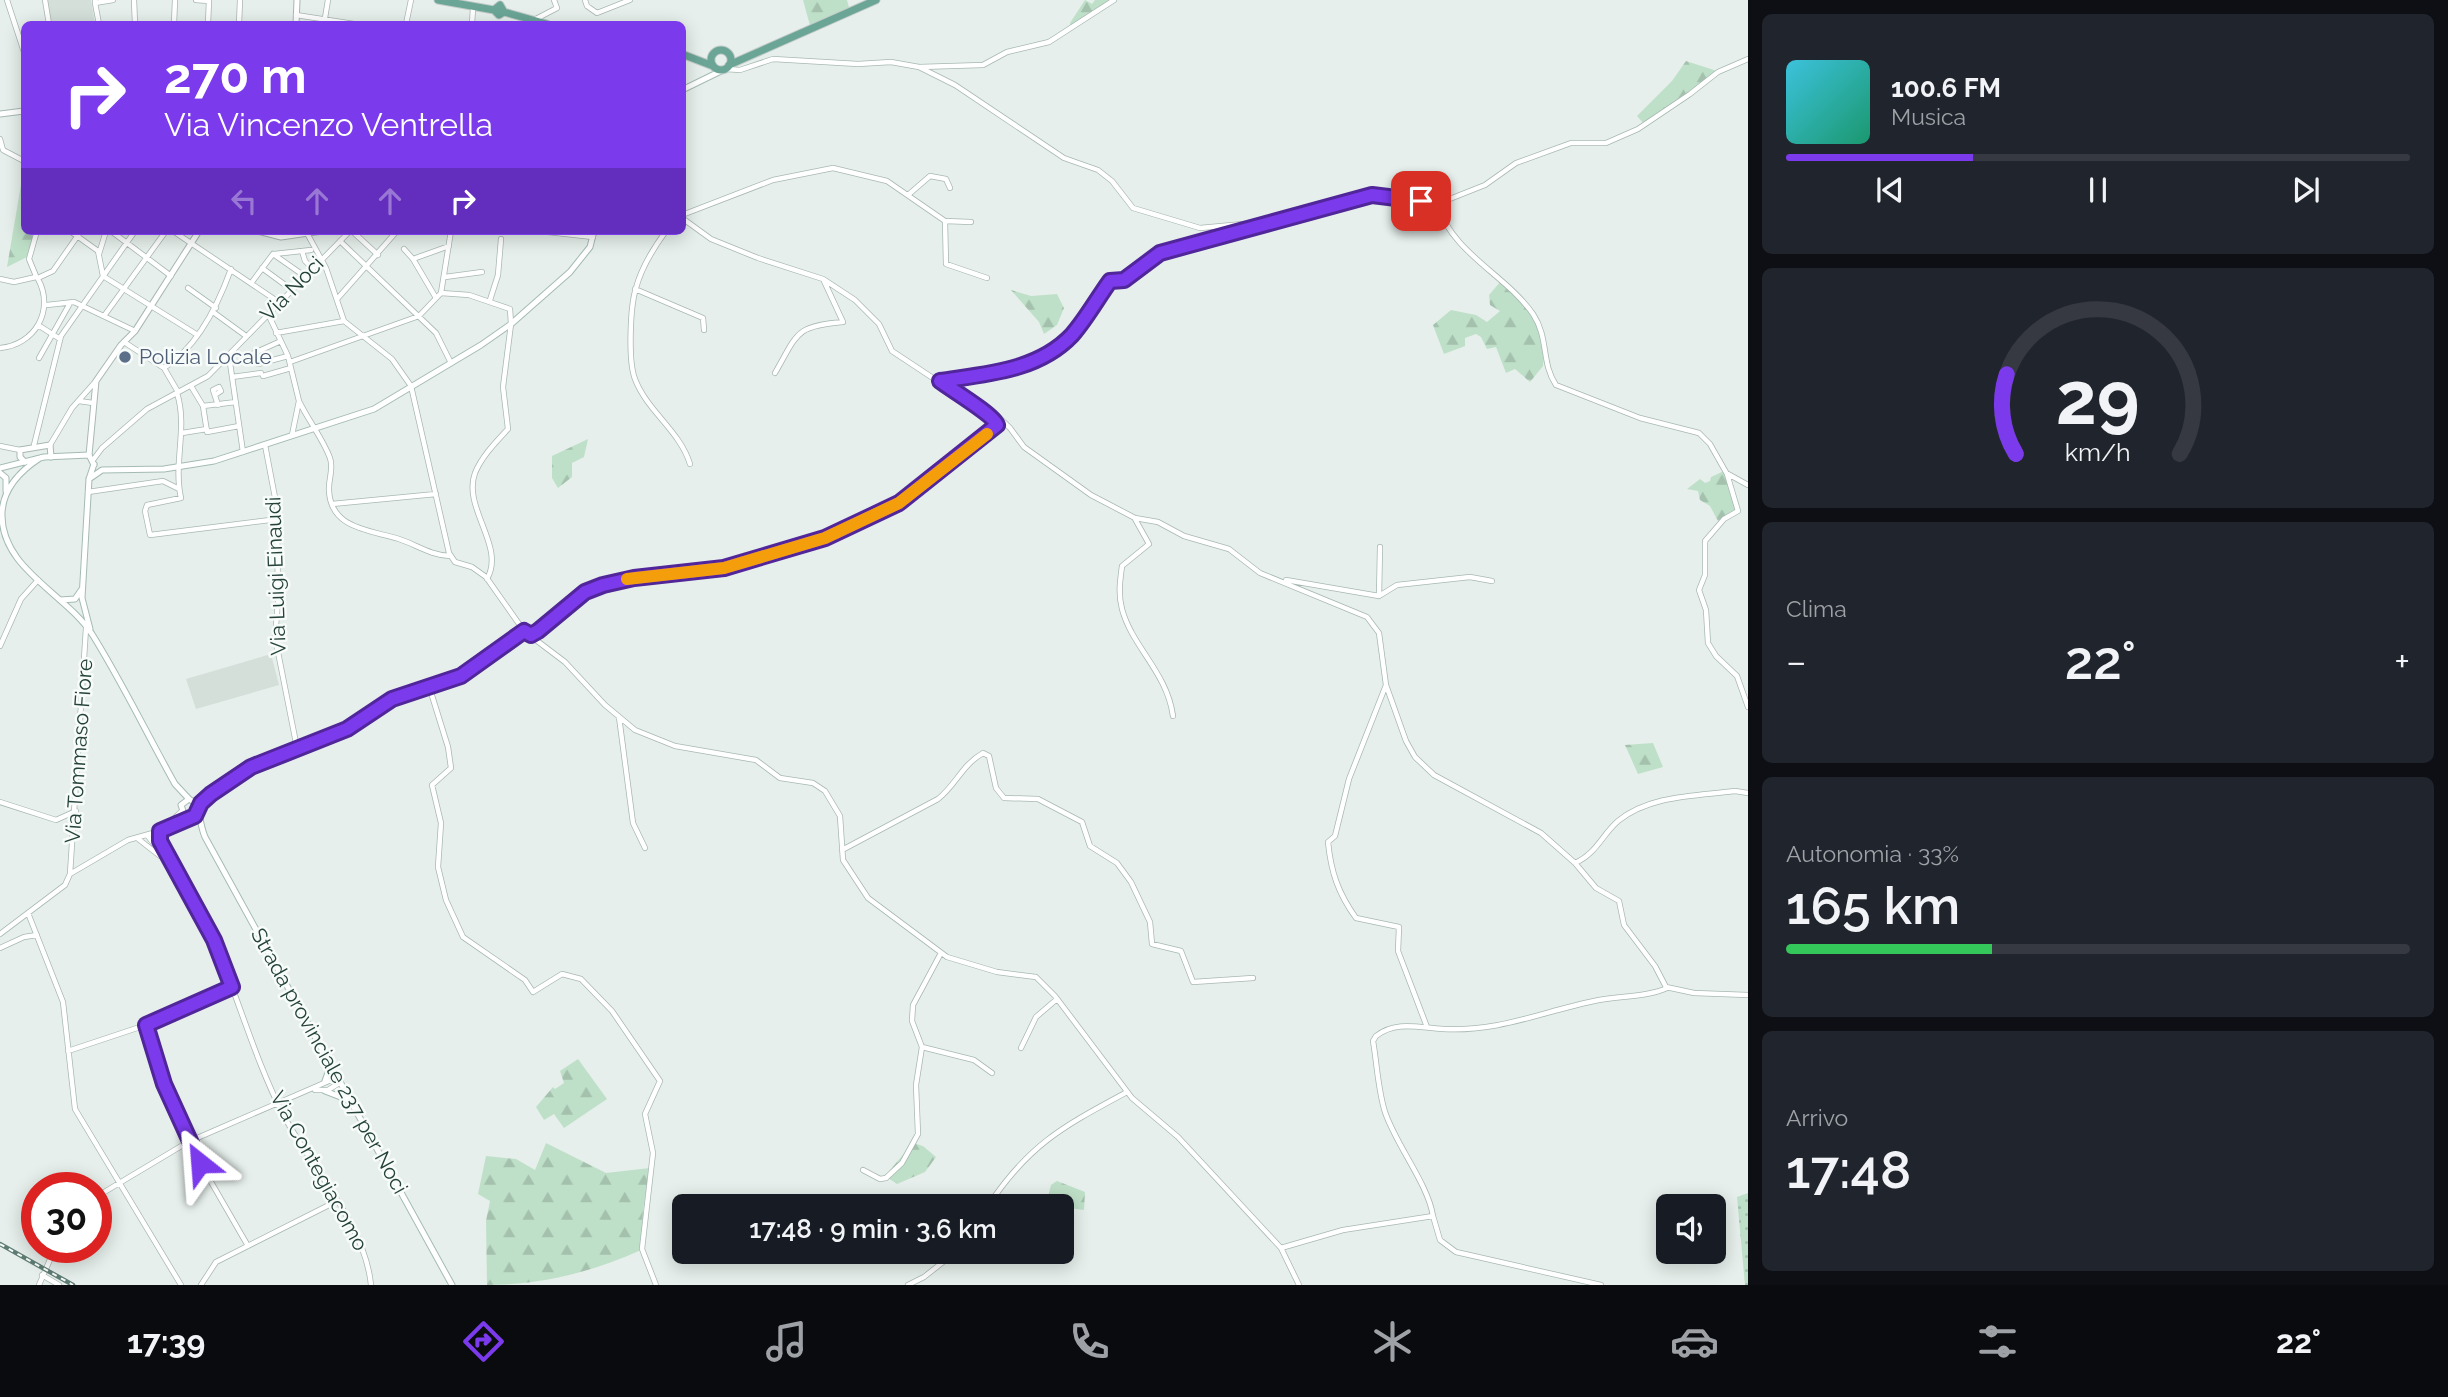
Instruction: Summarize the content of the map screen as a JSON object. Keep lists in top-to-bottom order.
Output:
{
  "streets": {
    "main road": ["Strada provinciale 237 per Noci"],
    "street": [
      "Via Noci",
      "Via Luigi Einaudi",
      "Via Tommaso Fiore",
      "Via Contegiacomo"
    ]
  },
  "places": ["Polizia Locale"],
  "page": {
    "turn": ["270 m", "Via Vincenzo Ventrella"],
    "song": ["100.6 FM", "Musica"],
    "tile": [
      "Clima",
      ["Autonomia · 33%", "165 km"],
      ["Arrivo", "17:48"]
    ],
    "heat": ["−", "22°", "+"],
    "limit": "30",
    "trip": "17:48 · 9 min · 3.6 km",
    "tabs": ["17:39", "22°"],
    "gauge": ["29", "km/h"]
  }
}
